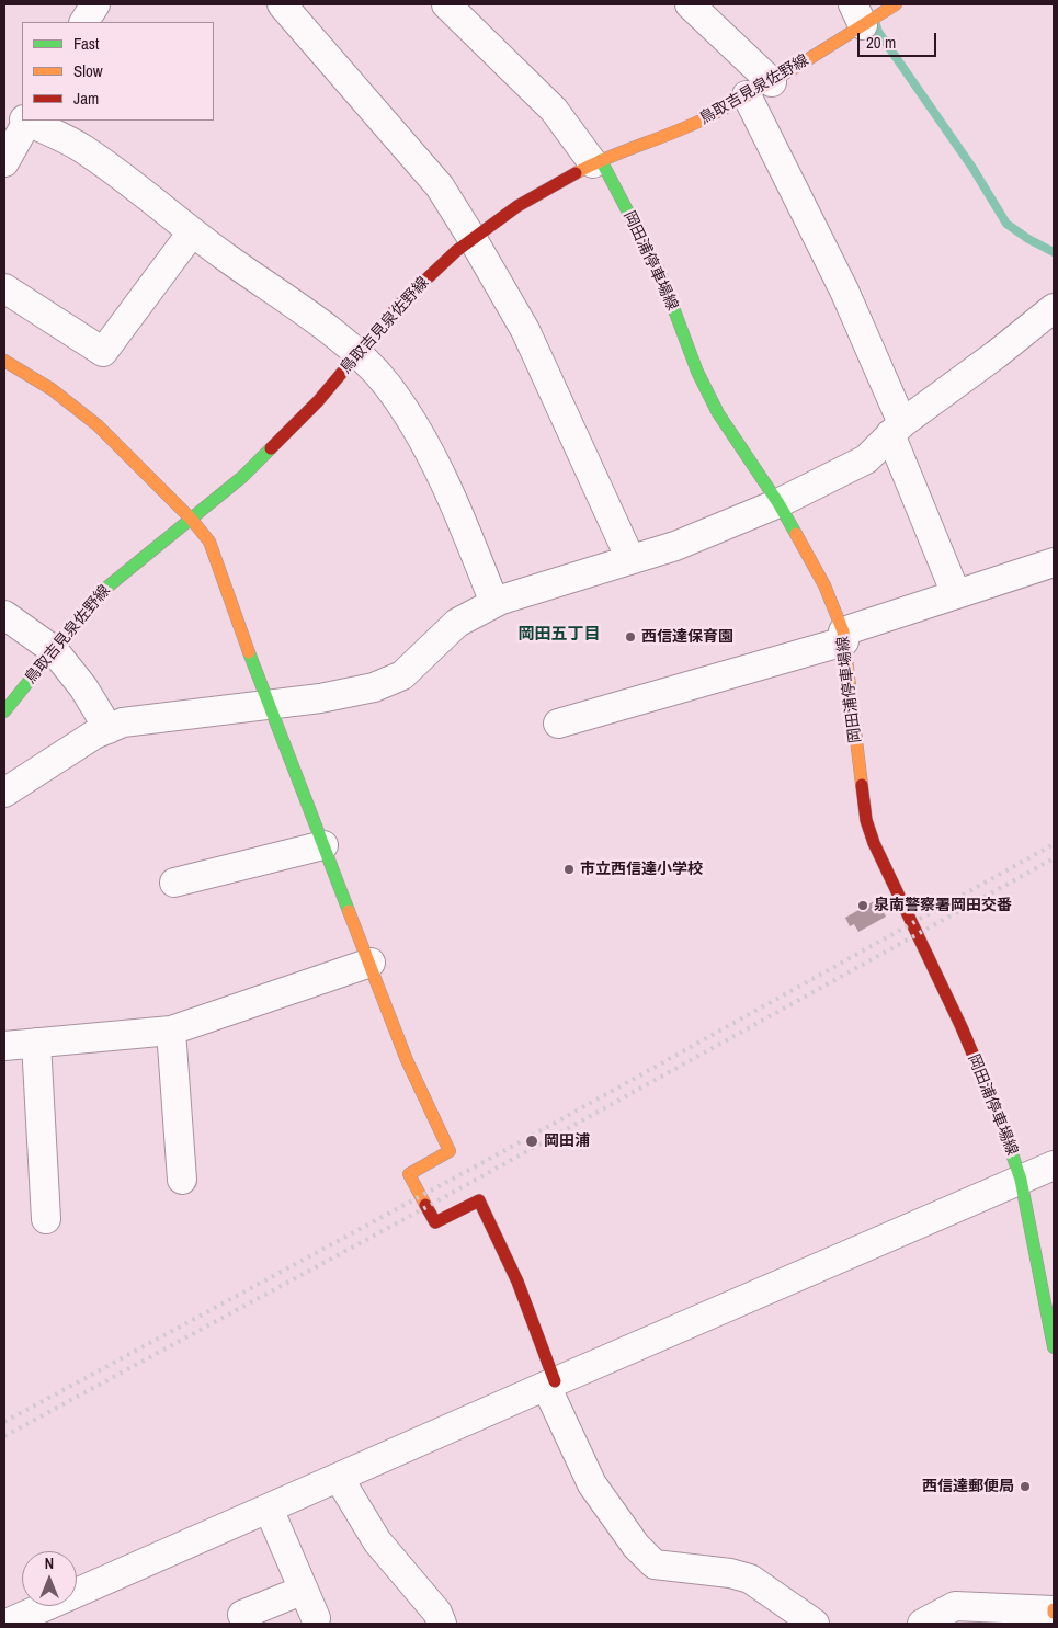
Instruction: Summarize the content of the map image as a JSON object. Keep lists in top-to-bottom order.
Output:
{
  "streets": {
    "main road": ["鳥取吉見泉佐野線", "岡田浦停車場線"]
  },
  "crossings": [
    ["鳥取吉見泉佐野線", "岡田浦停車場線"]
  ],
  "districts": ["岡田五丁目"],
  "places": [
    "西信達保育園",
    "市立西信達小学校",
    "泉南警察署岡田交番",
    "岡田浦",
    "西信達郵便局"
  ],
  "legend": ["Fast", "Slow", "Jam"],
  "scale_bar": "20 m",
  "north": "top"
}
